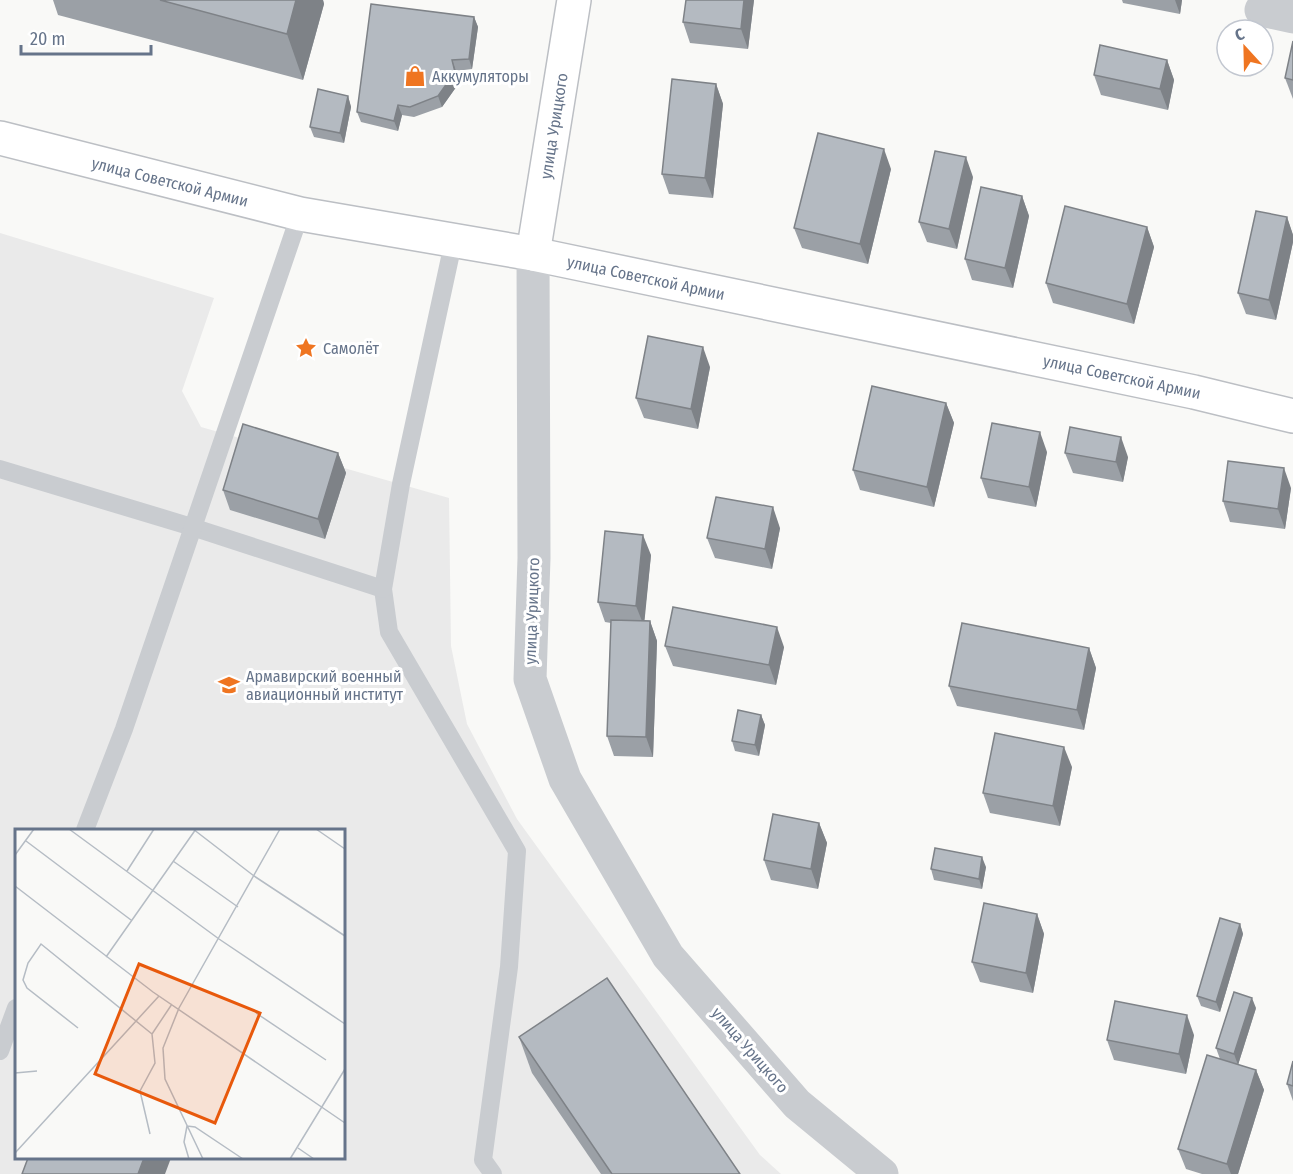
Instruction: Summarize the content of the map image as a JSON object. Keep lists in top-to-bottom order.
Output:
{
  "streets": {
    "main road": ["улица Урицкого", "улица Советской Армии"]
  },
  "crossings": [
    ["улица Урицкого", "улица Советской Армии"]
  ],
  "places": {
    "shop": ["Аккумуляторы"],
    "place": ["Самолёт"],
    "school or university": ["Армавирский военный авиационный институт"]
  },
  "scale_bar": "20 m",
  "north": "top"
}
